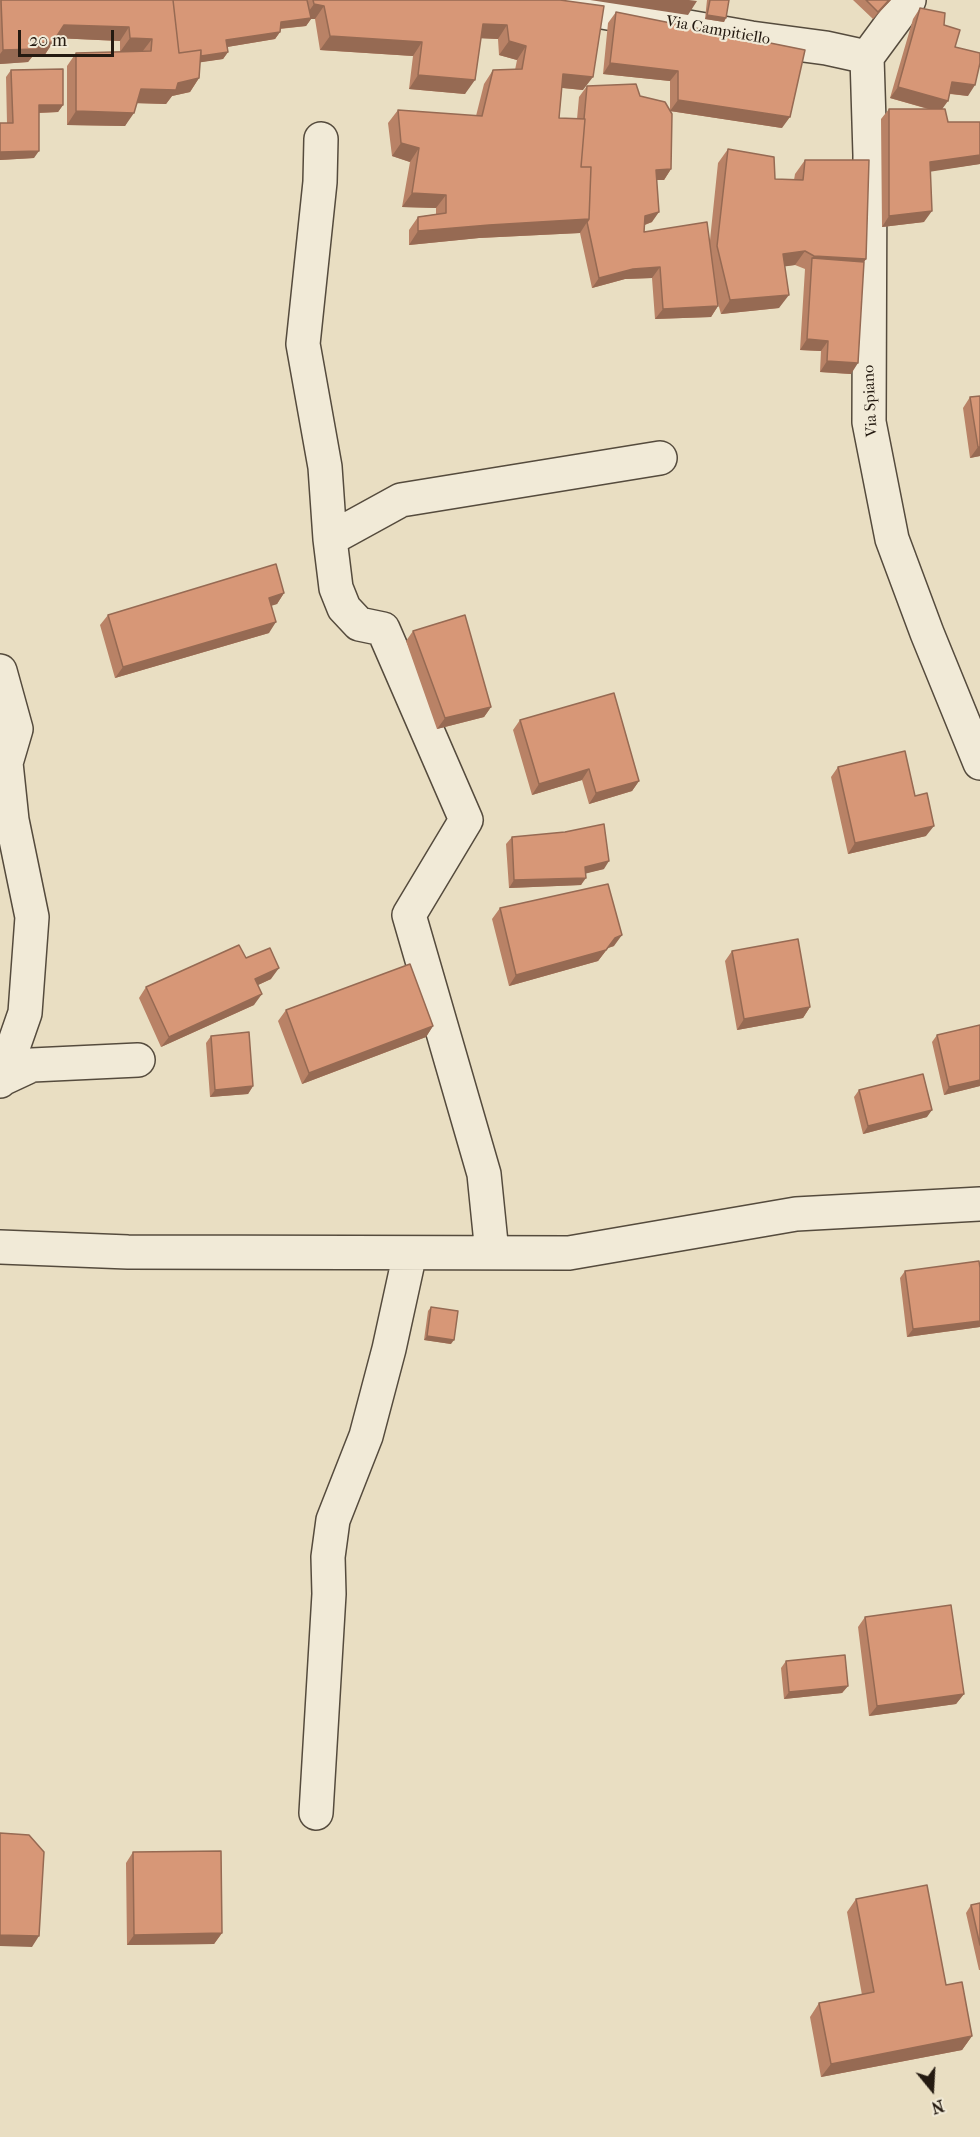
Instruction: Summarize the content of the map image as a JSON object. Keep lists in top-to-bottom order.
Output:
{
  "streets": {
    "street": ["Via Campitiello", "Via Spiano"]
  },
  "crossings": [
    ["Via Campitiello", "Via Spiano"]
  ],
  "scale_bar": "20 m",
  "north": "bottom"
}
